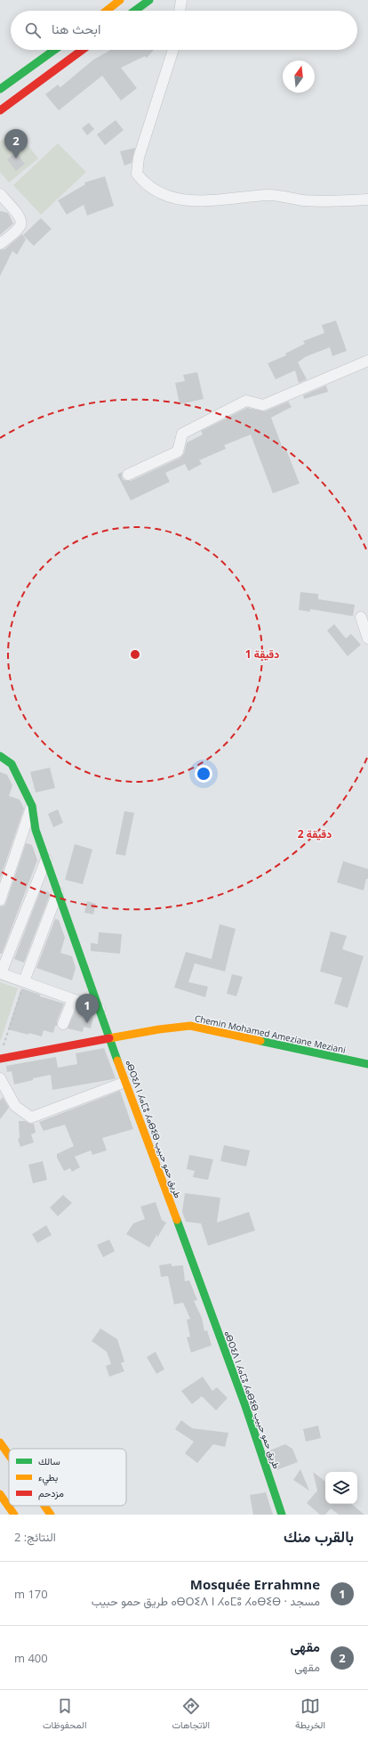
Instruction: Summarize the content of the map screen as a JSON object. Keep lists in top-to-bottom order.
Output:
{
  "streets": {
    "main road": ["Chemin Mohamed Ameziane Meziani", "ⴰⴱⵔⵉⴷ ⵏ ⵃⴰⵎⵓ ⵃⴰⴱⵉⴱ طريق حمو حبيب"]
  },
  "crossings": [
    ["Chemin Mohamed Ameziane Meziani", "ⴰⴱⵔⵉⴷ ⵏ ⵃⴰⵎⵓ ⵃⴰⴱⵉⴱ طريق حمو حبيب"]
  ],
  "legend": ["سالك", "بطيء", "مزدحم"],
  "north": "top",
  "page": {
    "search": "ابحث هنا",
    "pins": ["2", "1"],
    "heading": ["بالقرب منك", "النتائج: 2"],
    "list": [
      {
        "mark": "1",
        "name": "Mosquée Errahmne",
        "note": "مسجد · ⴰⴱⵔⵉⴷ ⵏ ⵃⴰⵎⵓ ⵃⴰⴱⵉⴱ طريق حمو حبيب",
        "value": "170 m"
      },
      {
        "mark": "2",
        "name": "مقهى",
        "note": "مقهى",
        "value": "400 m"
      }
    ],
    "nav": ["الخريطة", "الاتجاهات", "المحفوظات"]
  },
  "rings": ["1 دقيقة", "2 دقيقة"]
}
